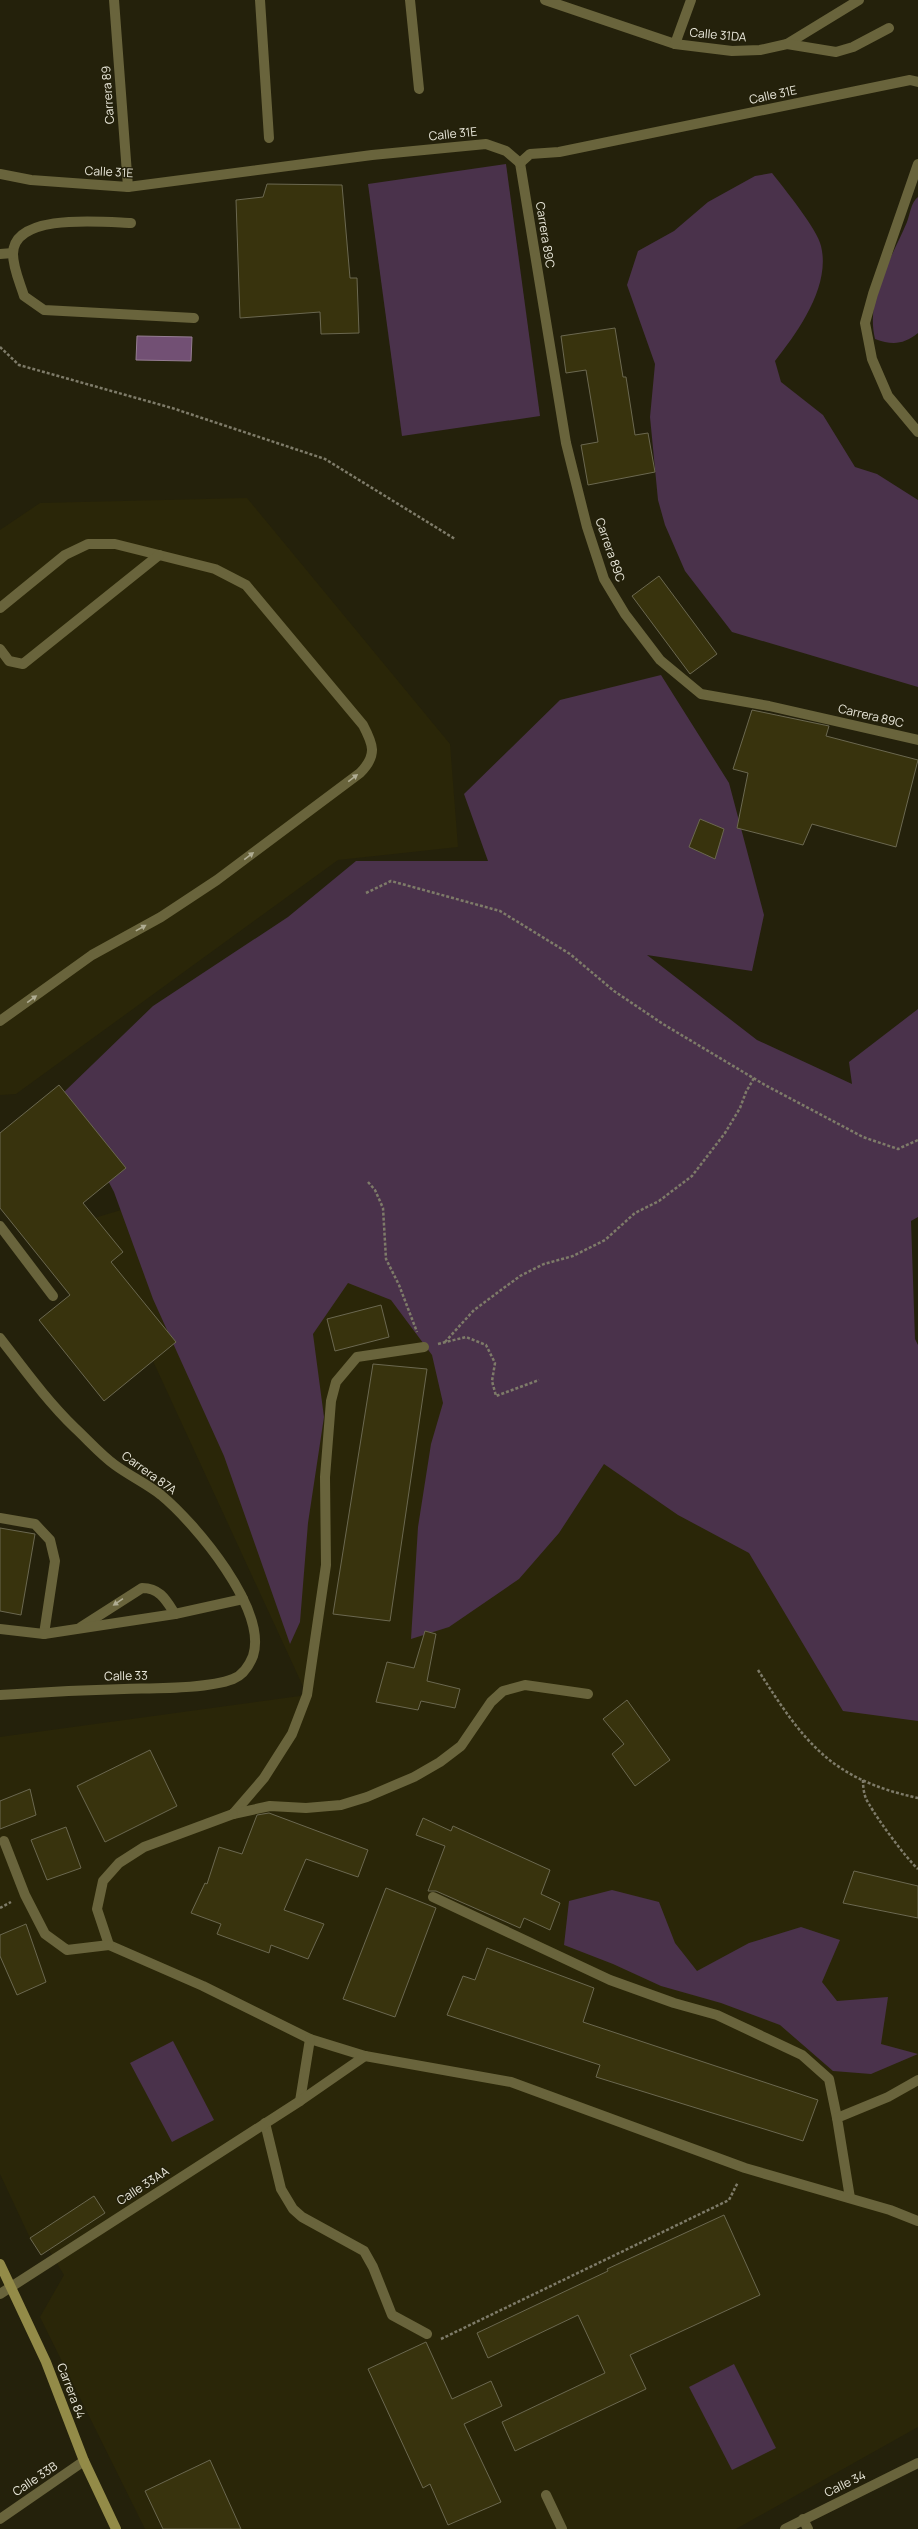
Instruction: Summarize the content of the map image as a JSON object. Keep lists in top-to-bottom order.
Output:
{
  "streets": {
    "street": [
      "Calle 31DA",
      "Carrera 89",
      "Calle 31E",
      "Carrera 89C",
      "Carrera 87A",
      "Calle 33",
      "Calle 33AA",
      "Carrera 84",
      "Calle 33B",
      "Calle 34"
    ]
  },
  "crossings": [
    ["Carrera 89", "Calle 31E"],
    ["Calle 31E", "Carrera 89C"],
    ["Carrera 87A", "Calle 33"],
    ["Calle 33AA", "Carrera 84"],
    ["Carrera 84", "Calle 33B"]
  ]
}
